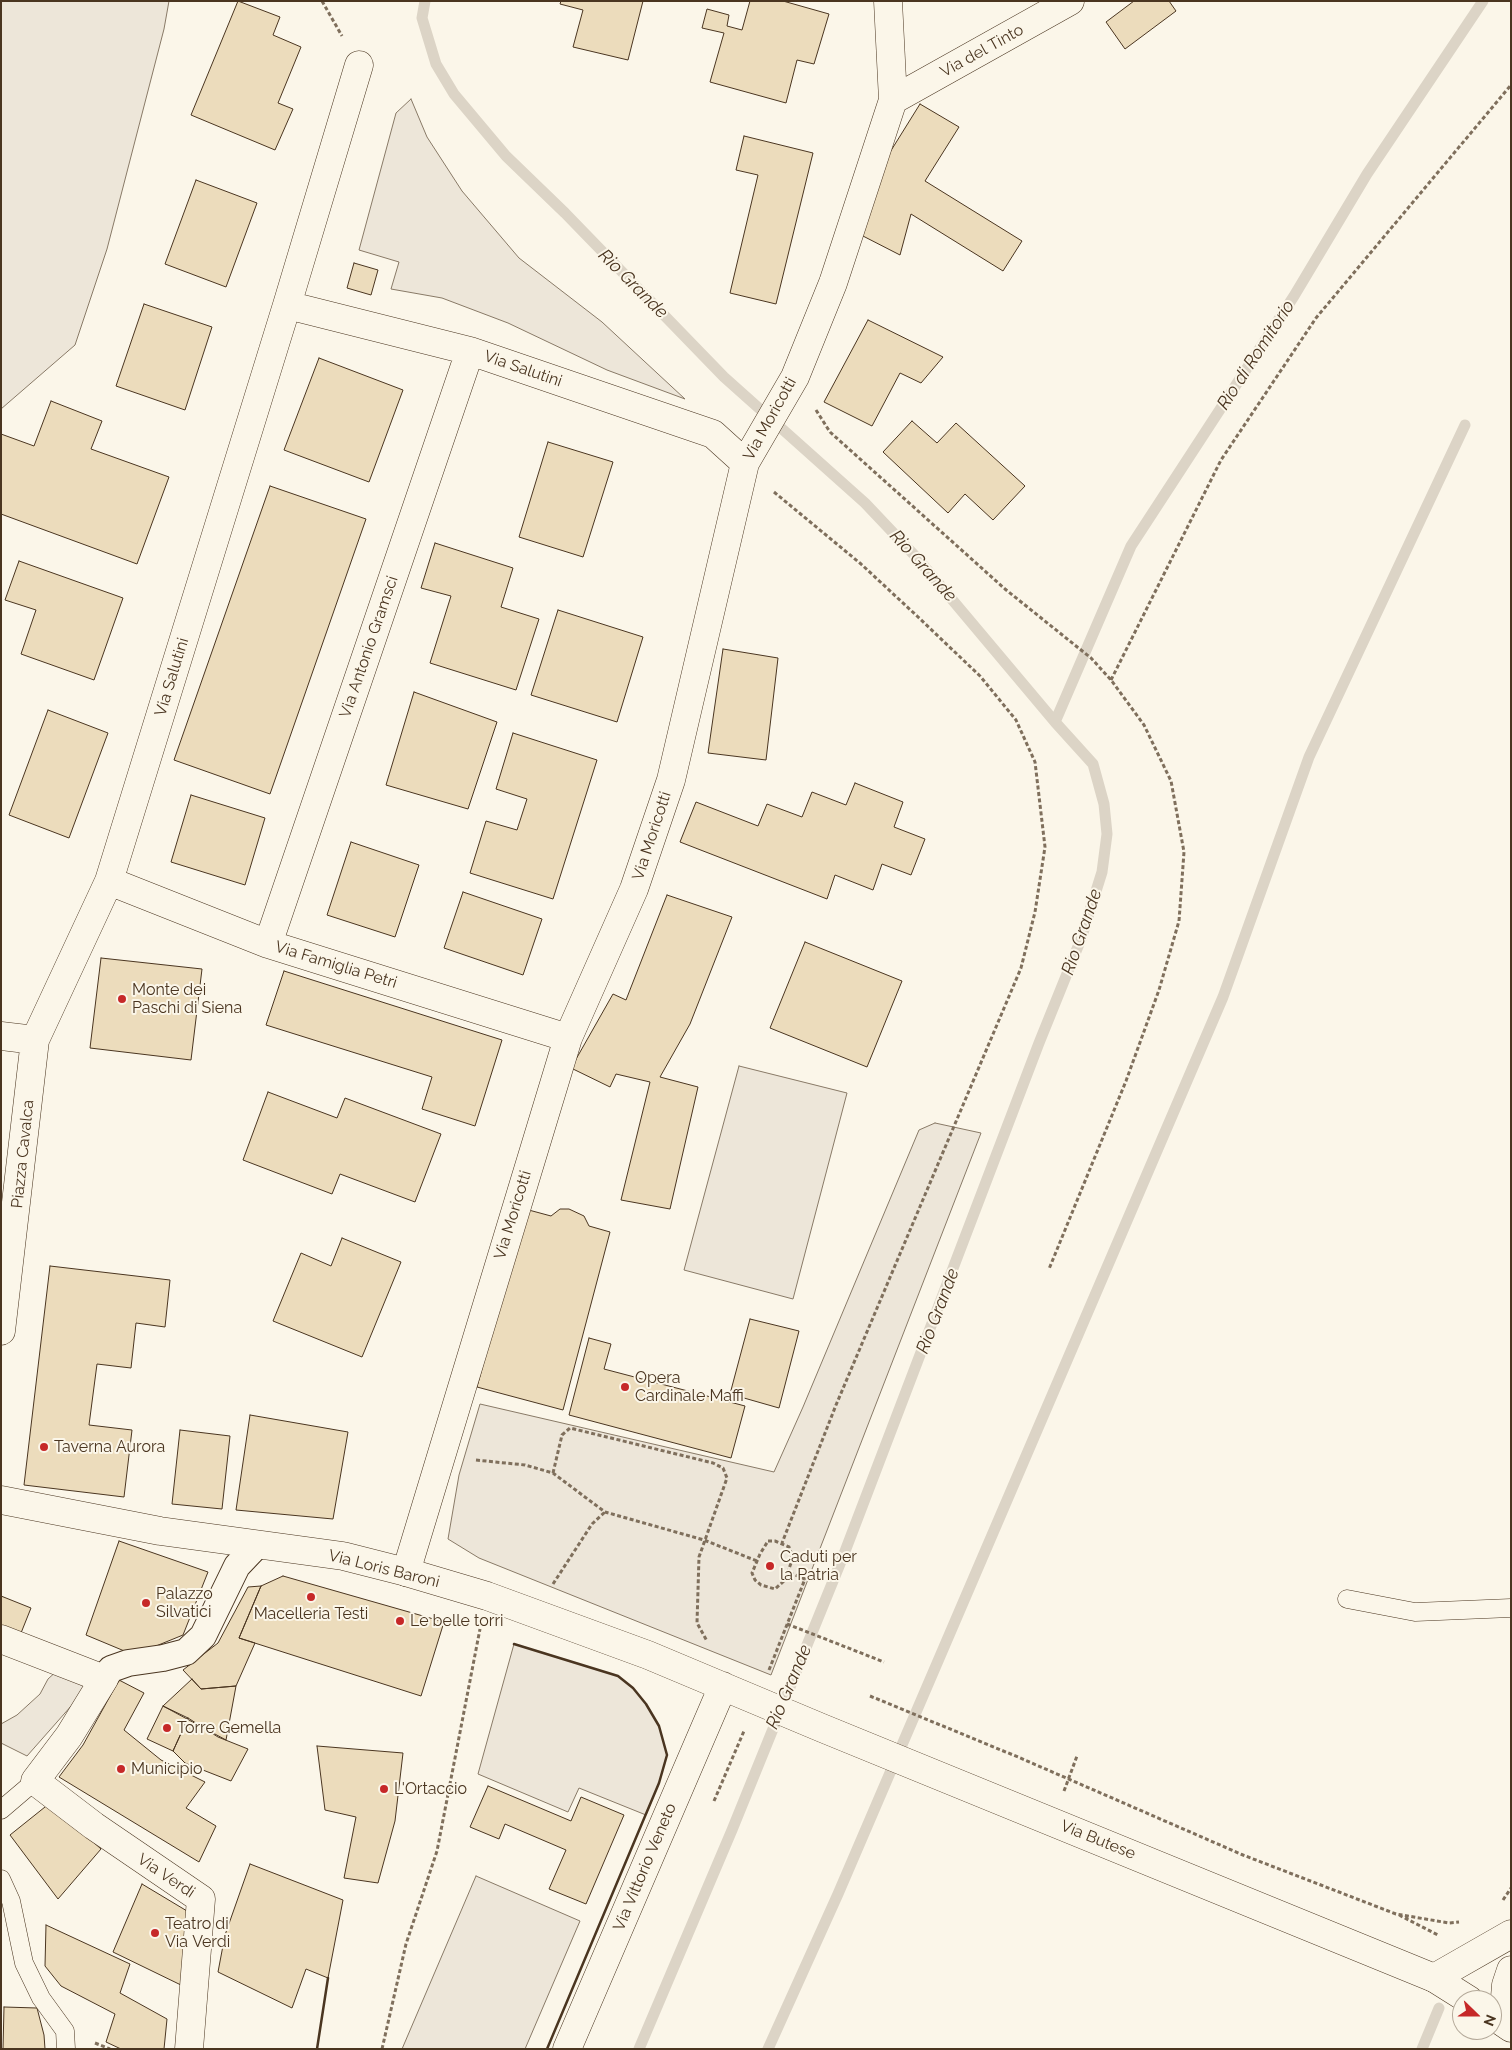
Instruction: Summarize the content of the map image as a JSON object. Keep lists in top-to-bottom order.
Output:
{
  "streets": {
    "street": [
      "Via del Tinto",
      "Via Salutini",
      "Via Moricotti",
      "Via Antonio Gramsci",
      "Via Famiglia Petri",
      "Piazza Cavalca",
      "Via Loris Baroni",
      "Via Butese",
      "Via Vittorio Veneto",
      "Via Verdi"
    ]
  },
  "crossings": [
    ["Via del Tinto", "Via Moricotti"],
    ["Via Salutini", "Via Moricotti"],
    ["Via Salutini", "Via Antonio Gramsci"],
    ["Via Salutini", "Via Famiglia Petri"],
    ["Via Salutini", "Piazza Cavalca"],
    ["Via Moricotti", "Via Famiglia Petri"],
    ["Via Moricotti", "Via Loris Baroni"],
    ["Via Antonio Gramsci", "Via Famiglia Petri"],
    ["Via Loris Baroni", "Via Butese"],
    ["Via Loris Baroni", "Via Vittorio Veneto"],
    ["Via Butese", "Via Vittorio Veneto"]
  ],
  "water": ["Rio Grande", "Rio di Romitorio"],
  "places": [
    "Monte dei Paschi di Siena",
    "Opera Cardinale Maffi",
    "Taverna Aurora",
    "Caduti per la Patria",
    "Macelleria Testi",
    "Palazzo Silvatici",
    "Le belle torri",
    "Torre Gemella",
    "Municipio",
    "L'Ortaccio",
    "Teatro di Via Verdi"
  ],
  "north": "right"
}
